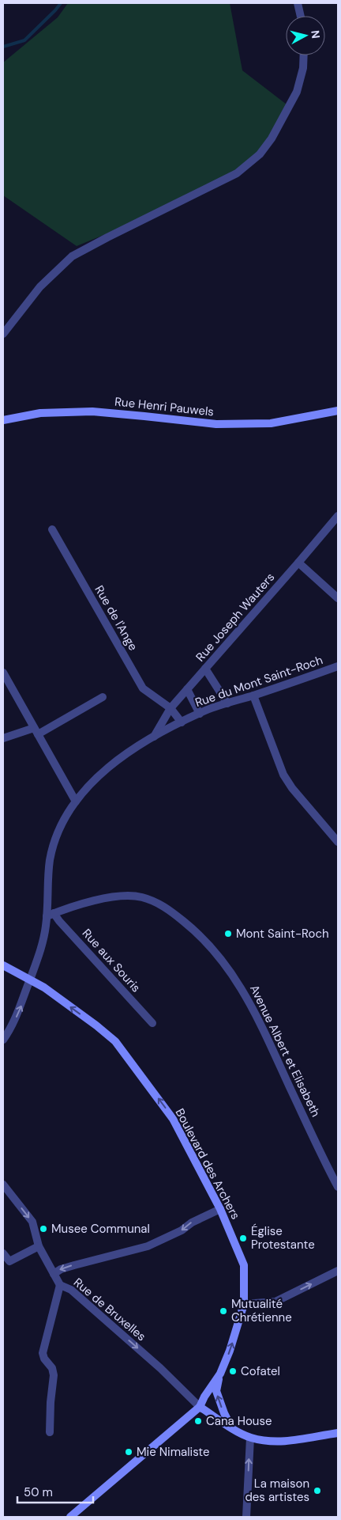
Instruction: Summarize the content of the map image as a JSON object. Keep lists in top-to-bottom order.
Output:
{
  "streets": {
    "main road": ["Rue Henri Pauwels", "Boulevard des Archers"],
    "street": [
      "Rue Joseph Wauters",
      "Rue de l'Ange",
      "Rue du Mont Saint-Roch",
      "Rue aux Souris",
      "Avenue Albert et Elisabeth",
      "Rue de Bruxelles"
    ]
  },
  "crossings": [
    ["Rue Joseph Wauters", "Rue de l'Ange"],
    ["Rue Joseph Wauters", "Rue du Mont Saint-Roch"],
    ["Rue de l'Ange", "Rue du Mont Saint-Roch"],
    ["Rue du Mont Saint-Roch", "Rue aux Souris"],
    ["Rue du Mont Saint-Roch", "Avenue Albert et Elisabeth"],
    ["Rue du Mont Saint-Roch", "Boulevard des Archers"],
    ["Rue aux Souris", "Avenue Albert et Elisabeth"],
    ["Boulevard des Archers", "Rue de Bruxelles"]
  ],
  "one_way": ["Boulevard des Archers", "Rue de Bruxelles"],
  "places": [
    "Mont Saint-Roch",
    "Musee Communal",
    "Église Protestante",
    "Mutualité Chrétienne",
    "Cofatel",
    "Cana House",
    "Mie Nimaliste",
    "La maison des artistes"
  ],
  "scale_bar": "50 m",
  "north": "right"
}
